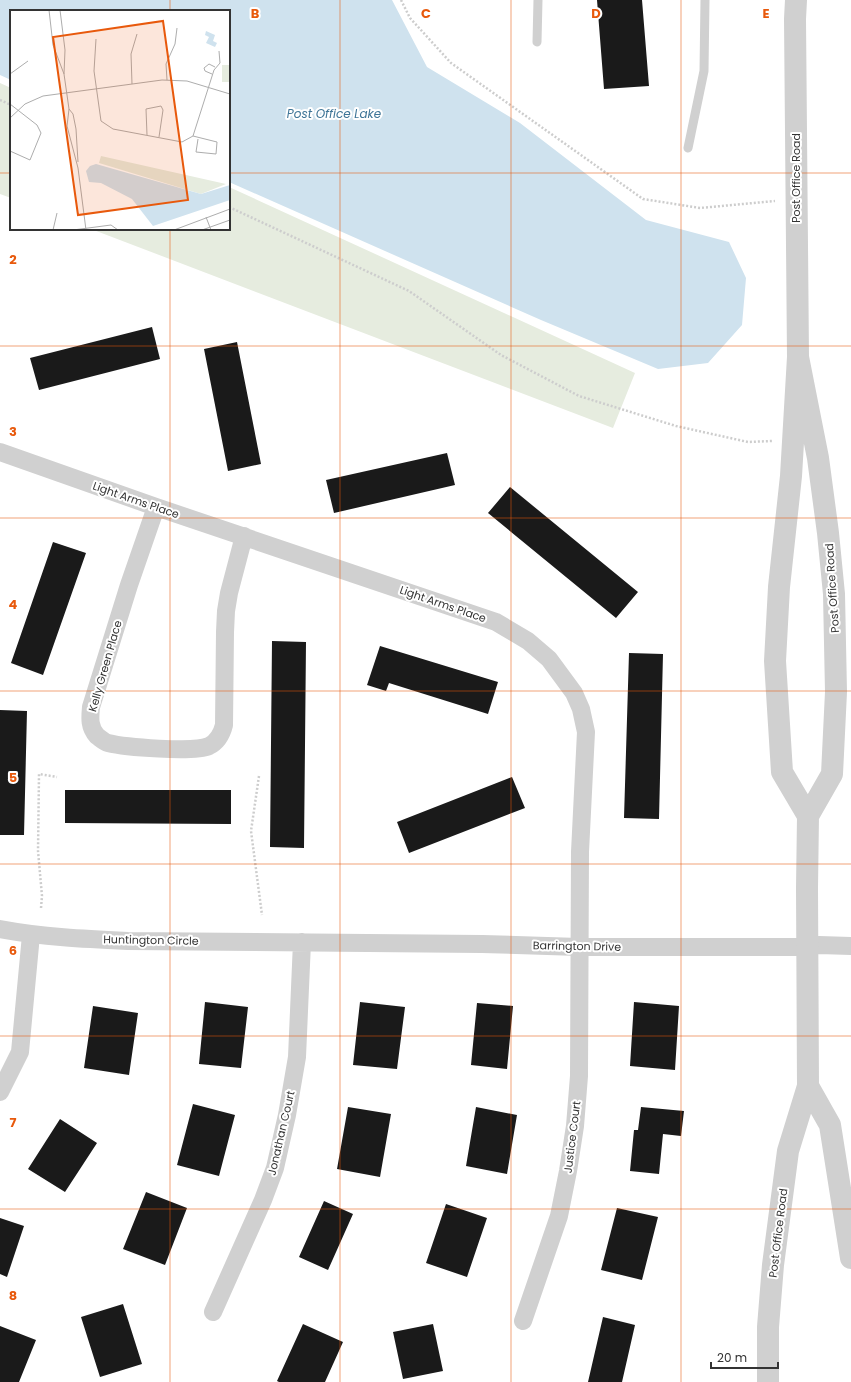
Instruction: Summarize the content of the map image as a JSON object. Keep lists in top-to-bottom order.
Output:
{
  "streets": {
    "street": [
      "Post Office Road",
      "Light Arms Place",
      "Kelly Green Place",
      "Huntington Circle",
      "Barrington Drive",
      "Jonathan Court",
      "Justice Court"
    ]
  },
  "crossings": [
    ["Post Office Road", "Barrington Drive"],
    ["Light Arms Place", "Kelly Green Place"],
    ["Light Arms Place", "Barrington Drive"],
    ["Light Arms Place", "Justice Court"],
    ["Huntington Circle", "Barrington Drive"],
    ["Huntington Circle", "Jonathan Court"],
    ["Barrington Drive", "Jonathan Court"],
    ["Barrington Drive", "Justice Court"]
  ],
  "water": ["Post Office Lake"],
  "scale_bar": "20 m",
  "grid": {
    "columns": [
      "B",
      "C",
      "D",
      "E"
    ],
    "rows": [
      "2",
      "3",
      "4",
      "5",
      "6",
      "7",
      "8"
    ]
  }
}
